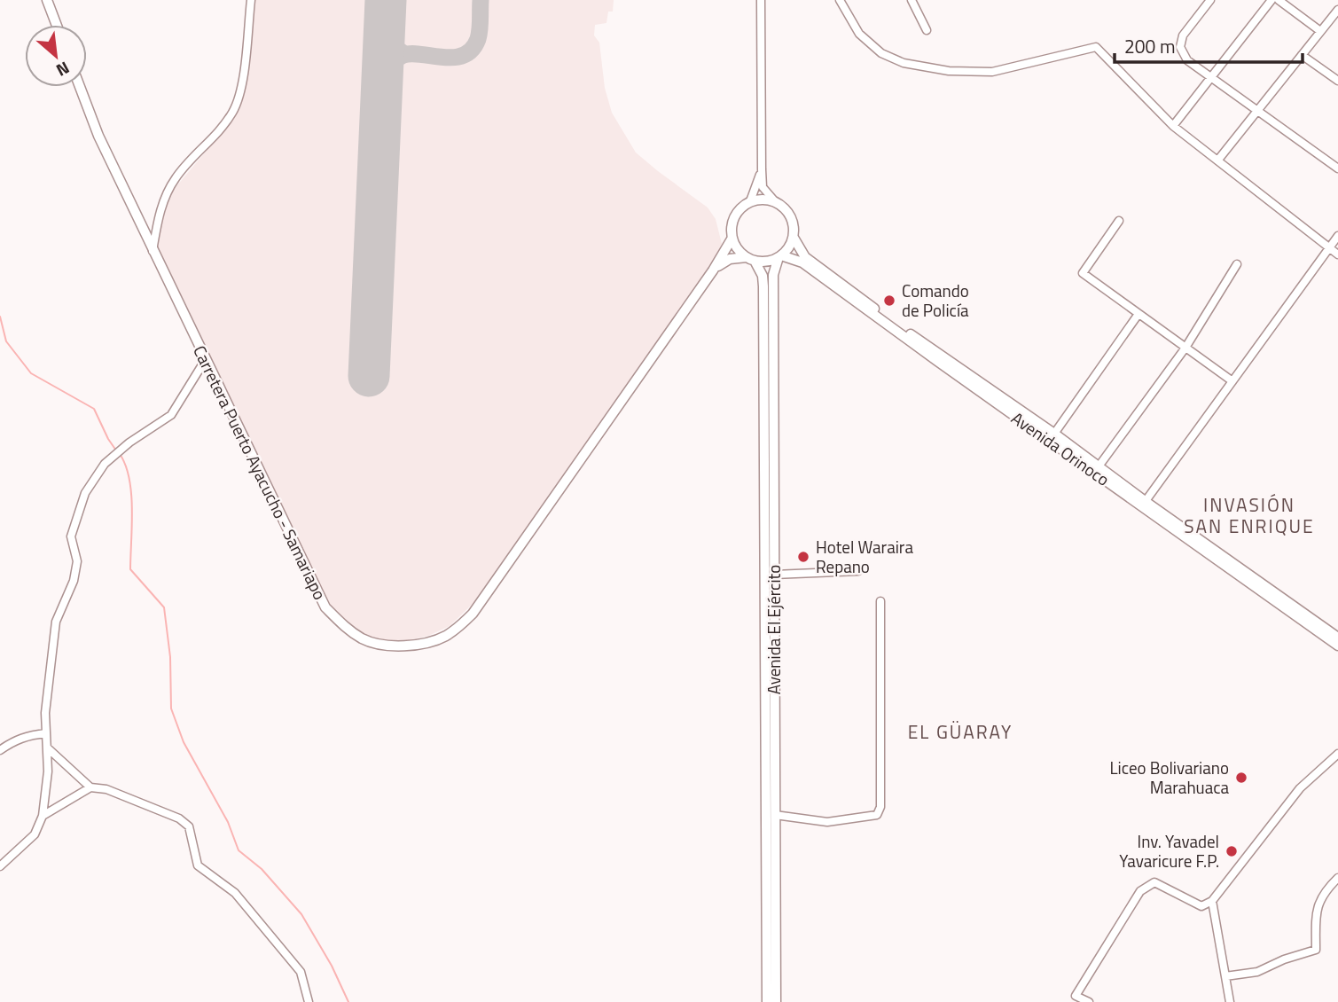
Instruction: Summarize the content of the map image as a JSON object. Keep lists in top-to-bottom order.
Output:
{
  "streets": {
    "street": ["Avenida Orinoco", "Carretera Puerto Ayacucho - Samariapo", "Avenida El Ejército"]
  },
  "crossings": [
    ["Avenida Orinoco", "Carretera Puerto Ayacucho - Samariapo"],
    ["Avenida Orinoco", "Avenida El Ejército"],
    ["Carretera Puerto Ayacucho - Samariapo", "Avenida El Ejército"]
  ],
  "districts": ["INVASIÓN SAN ENRIQUE", "EL GÜARAY"],
  "places": [
    "Comando de Policía",
    "Hotel Waraira Repano",
    "Liceo Bolivariano Marahuaca",
    "Inv. Yavadel Yavaricure F.P."
  ],
  "scale_bar": "200 m",
  "north": "bottom right"
}
